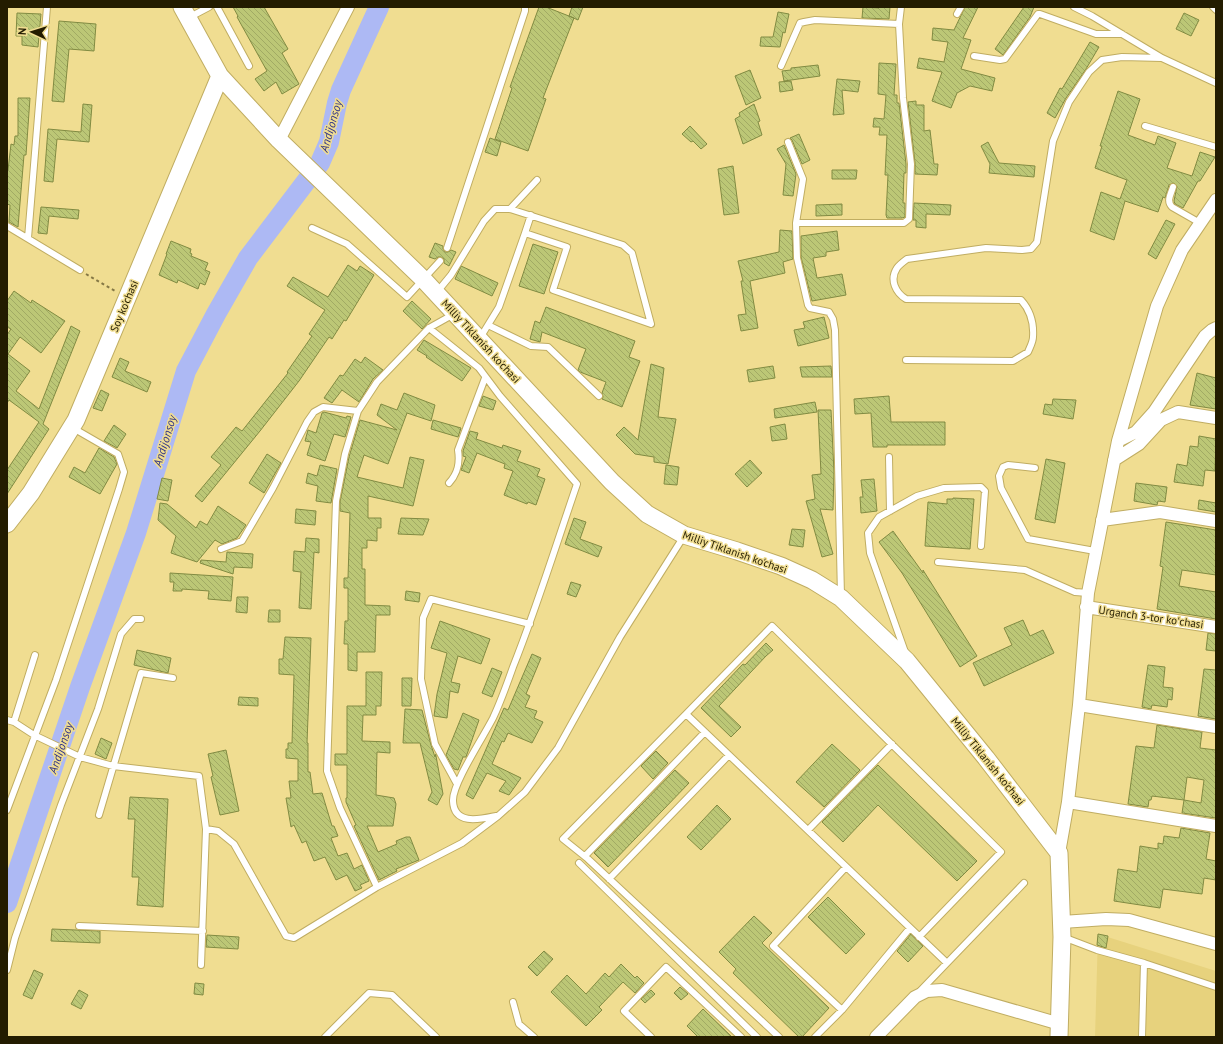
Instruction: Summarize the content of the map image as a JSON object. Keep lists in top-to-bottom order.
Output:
{
  "streets": {
    "main road": ["Soy ko'chasi", "Milliy Tiklanish ko'chasi"],
    "street": ["Urganch 3-tor koʻchasi"]
  },
  "crossings": [
    ["Soy ko'chasi", "Milliy Tiklanish ko'chasi"]
  ],
  "water": ["Andijonsoy"],
  "north": "left"
}
